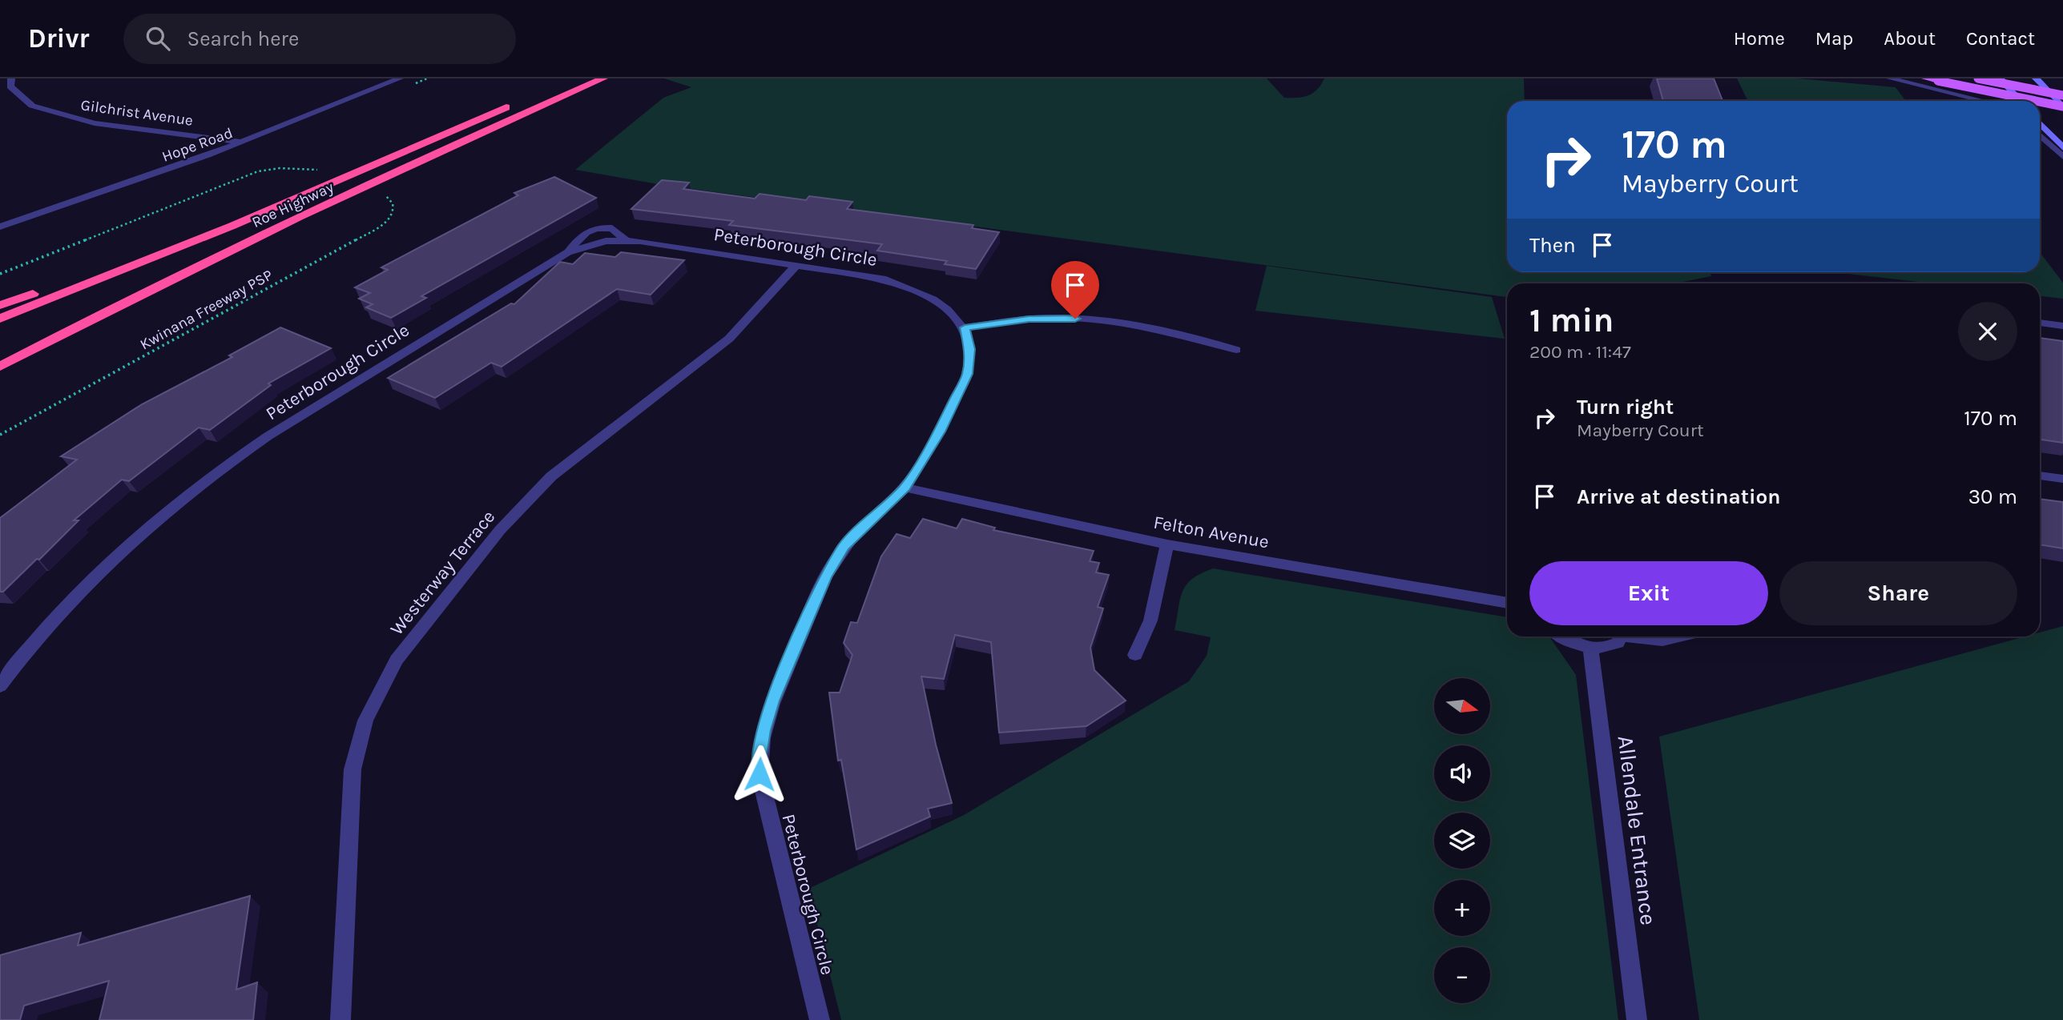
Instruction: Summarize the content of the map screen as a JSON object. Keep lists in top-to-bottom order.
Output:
{
  "streets": {
    "highway": ["Roe Highway"],
    "street": [
      "Gilchrist Avenue",
      "Hope Road",
      "Peterborough Circle",
      "Felton Avenue",
      "Westerway Terrace",
      "Allendale Entrance"
    ],
    "path": ["Kwinana Freeway PSP"]
  },
  "crossings": [
    ["Gilchrist Avenue", "Hope Road"],
    ["Peterborough Circle", "Felton Avenue"],
    ["Peterborough Circle", "Westerway Terrace"]
  ],
  "north": "right",
  "page": {
    "header": "Drivr",
    "search": "Search here",
    "nav": [
      "Home",
      "Map",
      "About",
      "Contact"
    ],
    "turn": ["170 m", "Mayberry Court"],
    "then": "Then",
    "heading": ["1 min", "200 m · 11:47"],
    "list": [
      {
        "name": "Turn right",
        "note": "Mayberry Court",
        "value": "170 m"
      },
      {
        "name": "Arrive at destination",
        "value": "30 m"
      }
    ],
    "buttons": ["Exit", "Share"],
    "map_buttons": ["+", "−"]
  }
}
